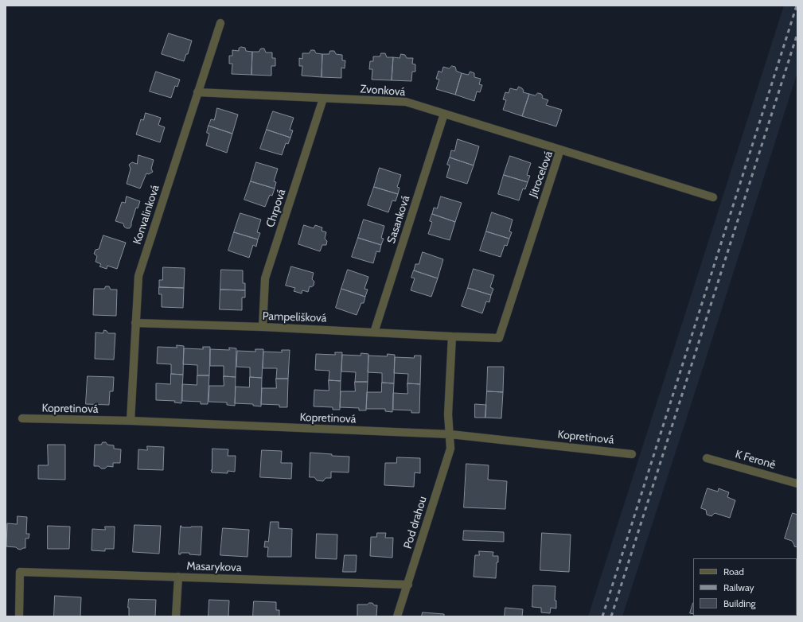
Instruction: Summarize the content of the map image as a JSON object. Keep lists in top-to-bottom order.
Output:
{
  "streets": {
    "street": [
      "Zvonková",
      "Jitrocelová",
      "Chrpová",
      "Konvalinková",
      "Sasanková",
      "Pampelišková",
      "Kopretinová",
      "K Feroně",
      "Pod drahou",
      "Masarykova"
    ]
  },
  "crossings": [
    ["Zvonková", "Jitrocelová"],
    ["Zvonková", "Chrpová"],
    ["Zvonková", "Konvalinková"],
    ["Zvonková", "Sasanková"],
    ["Jitrocelová", "Pampelišková"],
    ["Chrpová", "Pampelišková"],
    ["Konvalinková", "Pampelišková"],
    ["Konvalinková", "Kopretinová"],
    ["Sasanková", "Pampelišková"],
    ["Kopretinová", "Pod drahou"],
    ["Pod drahou", "Masarykova"]
  ],
  "legend": ["Road", "Railway", "Building"]
}
